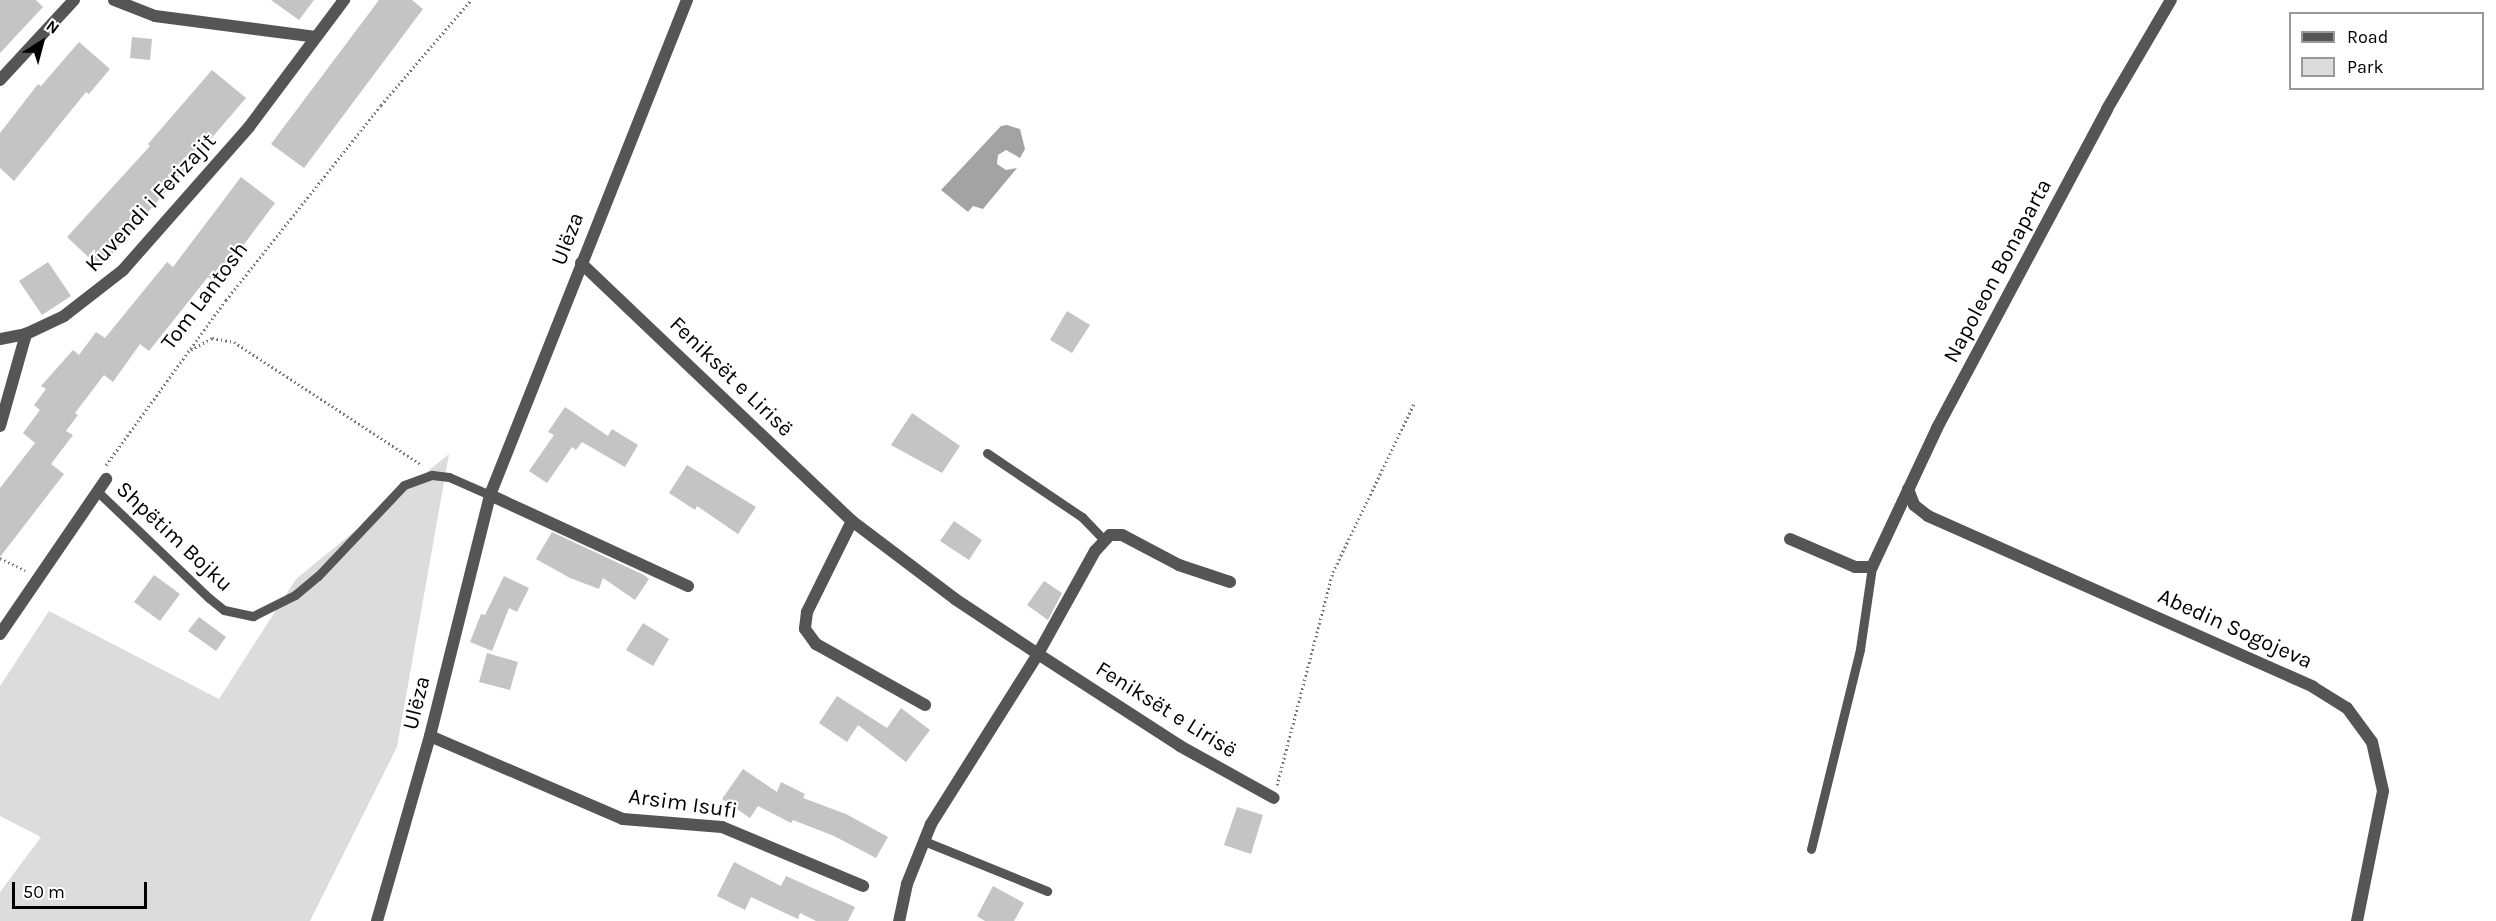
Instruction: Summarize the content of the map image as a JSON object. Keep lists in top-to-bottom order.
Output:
{
  "streets": {
    "street": [
      "Kuvendi i Ferizajit",
      "Ulëza",
      "Napoleon Bonaparta",
      "Feniksët e Lirisë",
      "Abedin Sogojeva",
      "Arsim Isufi"
    ],
    "lane": ["Shpëtim Bojku"],
    "path": ["Tom Lantosh"]
  },
  "crossings": [
    ["Ulëza", "Feniksët e Lirisë"],
    ["Ulëza", "Shpëtim Bojku"],
    ["Ulëza", "Arsim Isufi"],
    ["Napoleon Bonaparta", "Abedin Sogojeva"]
  ],
  "legend": ["Road", "Park"],
  "scale_bar": "50 m",
  "north": "top right"
}
